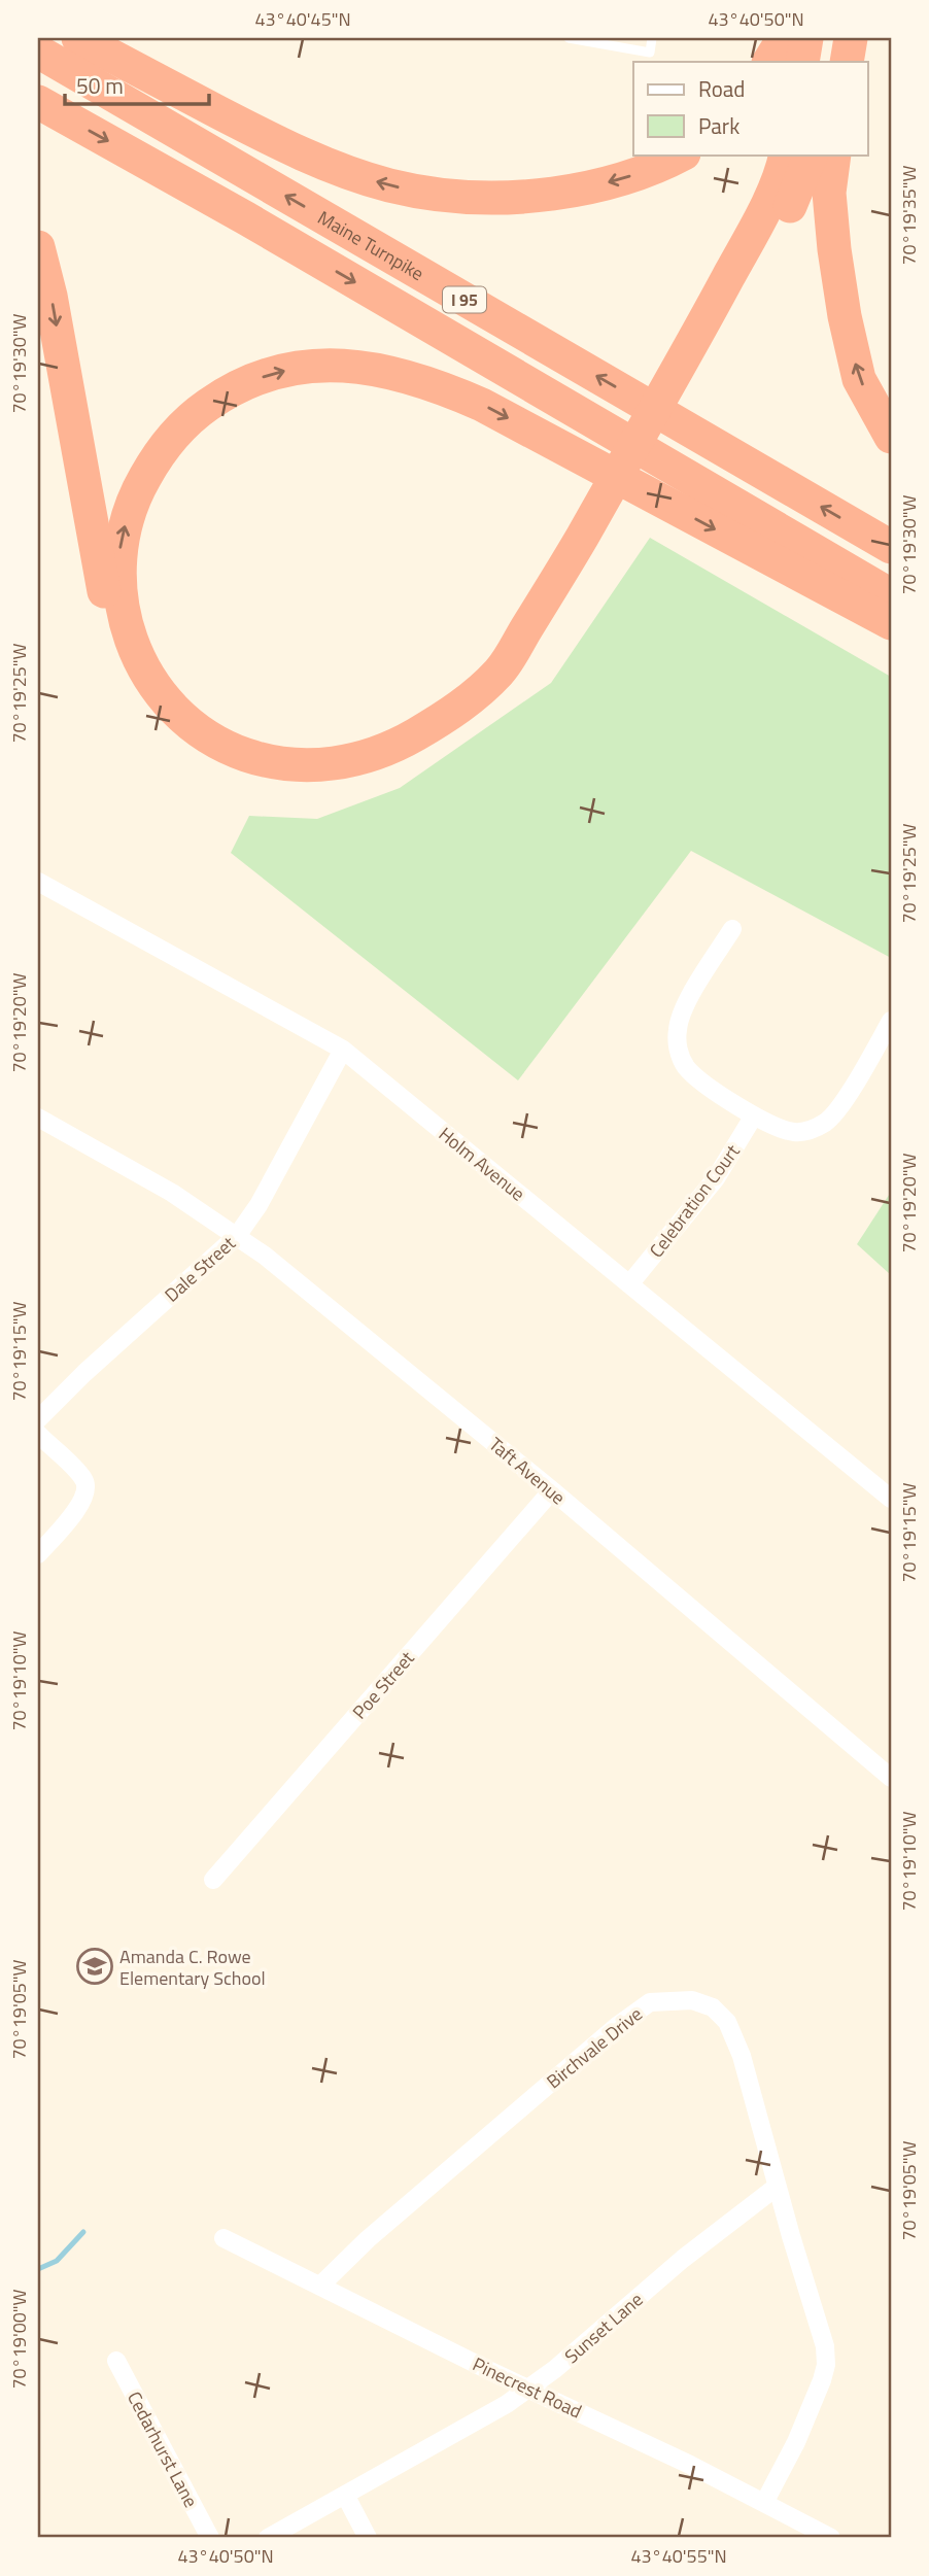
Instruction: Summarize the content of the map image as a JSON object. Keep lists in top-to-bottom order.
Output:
{
  "streets": {
    "highway": ["Maine Turnpike", "I 95"],
    "street": [
      "Holm Avenue",
      "Celebration Court",
      "Dale Street",
      "Taft Avenue",
      "Poe Street",
      "Birchvale Drive",
      "Sunset Lane",
      "Pinecrest Road",
      "Cedarhurst Lane"
    ]
  },
  "crossings": [
    ["Holm Avenue", "Celebration Court"],
    ["Holm Avenue", "Dale Street"],
    ["Dale Street", "Taft Avenue"],
    ["Taft Avenue", "Poe Street"],
    ["Birchvale Drive", "Sunset Lane"],
    ["Birchvale Drive", "Pinecrest Road"],
    ["Sunset Lane", "Pinecrest Road"]
  ],
  "places": {
    "school or university": ["Amanda C. Rowe Elementary School"]
  },
  "legend": ["Road", "Park"],
  "scale_bar": "50 m",
  "coordinates": [
    "43°40'45\"N",
    "43°40'50\"N",
    "70°19'35\"W",
    "70°19'30\"W",
    "70°19'25\"W",
    "70°19'20\"W",
    "70°19'15\"W",
    "70°19'10\"W",
    "70°19'05\"W",
    "70°19'00\"W",
    "43°40'55\"N"
  ]
}
